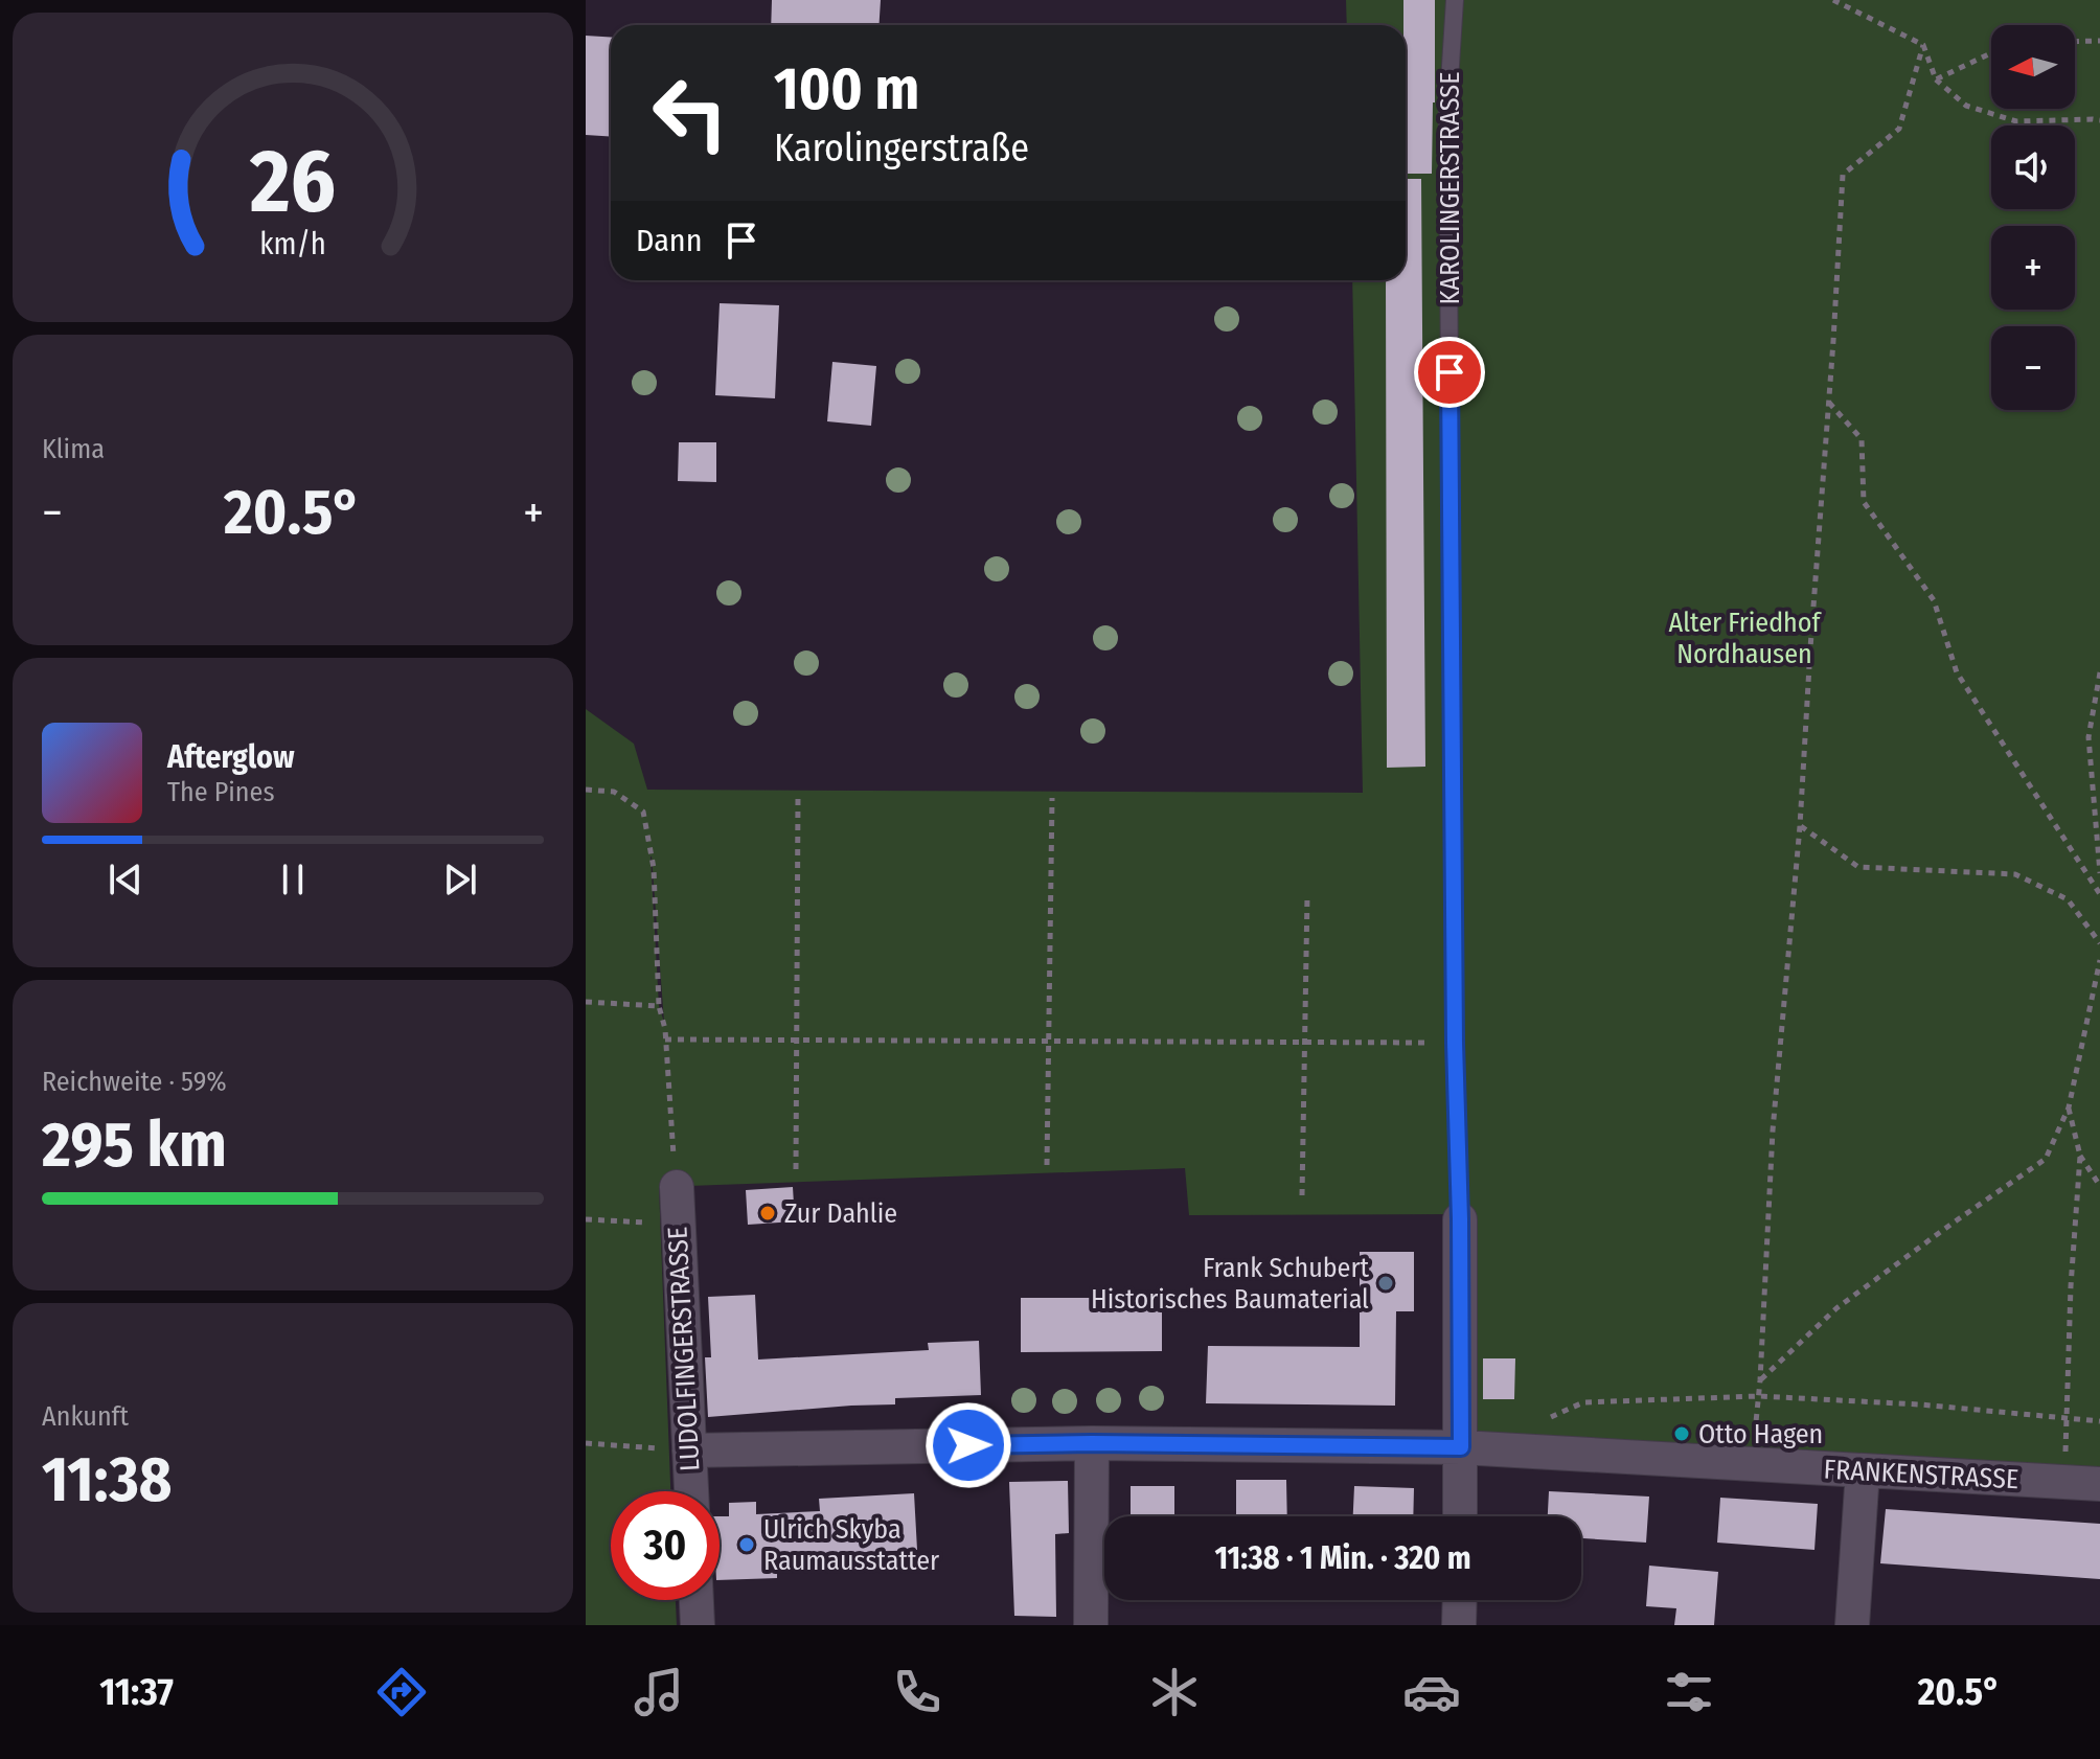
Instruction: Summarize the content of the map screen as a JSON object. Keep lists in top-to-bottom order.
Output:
{
  "streets": {
    "street": ["KAROLINGERSTRASSE", "LUDOLFINGERSTRASSE", "FRANKENSTRASSE"]
  },
  "crossings": [
    ["KAROLINGERSTRASSE", "FRANKENSTRASSE"],
    ["LUDOLFINGERSTRASSE", "FRANKENSTRASSE"]
  ],
  "parks": ["Alter Friedhof Nordhausen"],
  "places": [
    "Zur Dahlie",
    "Frank Schubert Historisches Baumaterial",
    "Otto Hagen",
    "Ulrich Skyba Raumausstatter"
  ],
  "north": "left",
  "page": {
    "map_buttons": ["+", "−"],
    "turn": ["100 m", "Karolingerstraße"],
    "then": "Dann",
    "tile": [
      "Klima",
      ["Reichweite · 59%", "295 km"],
      ["Ankunft", "11:38"]
    ],
    "heat": ["−", "20.5°", "+"],
    "song": ["Afterglow", "The Pines"],
    "limit": "30",
    "trip": "11:38 · 1 Min. · 320 m",
    "tabs": ["11:37", "20.5°"],
    "gauge": ["26", "km/h"]
  }
}
